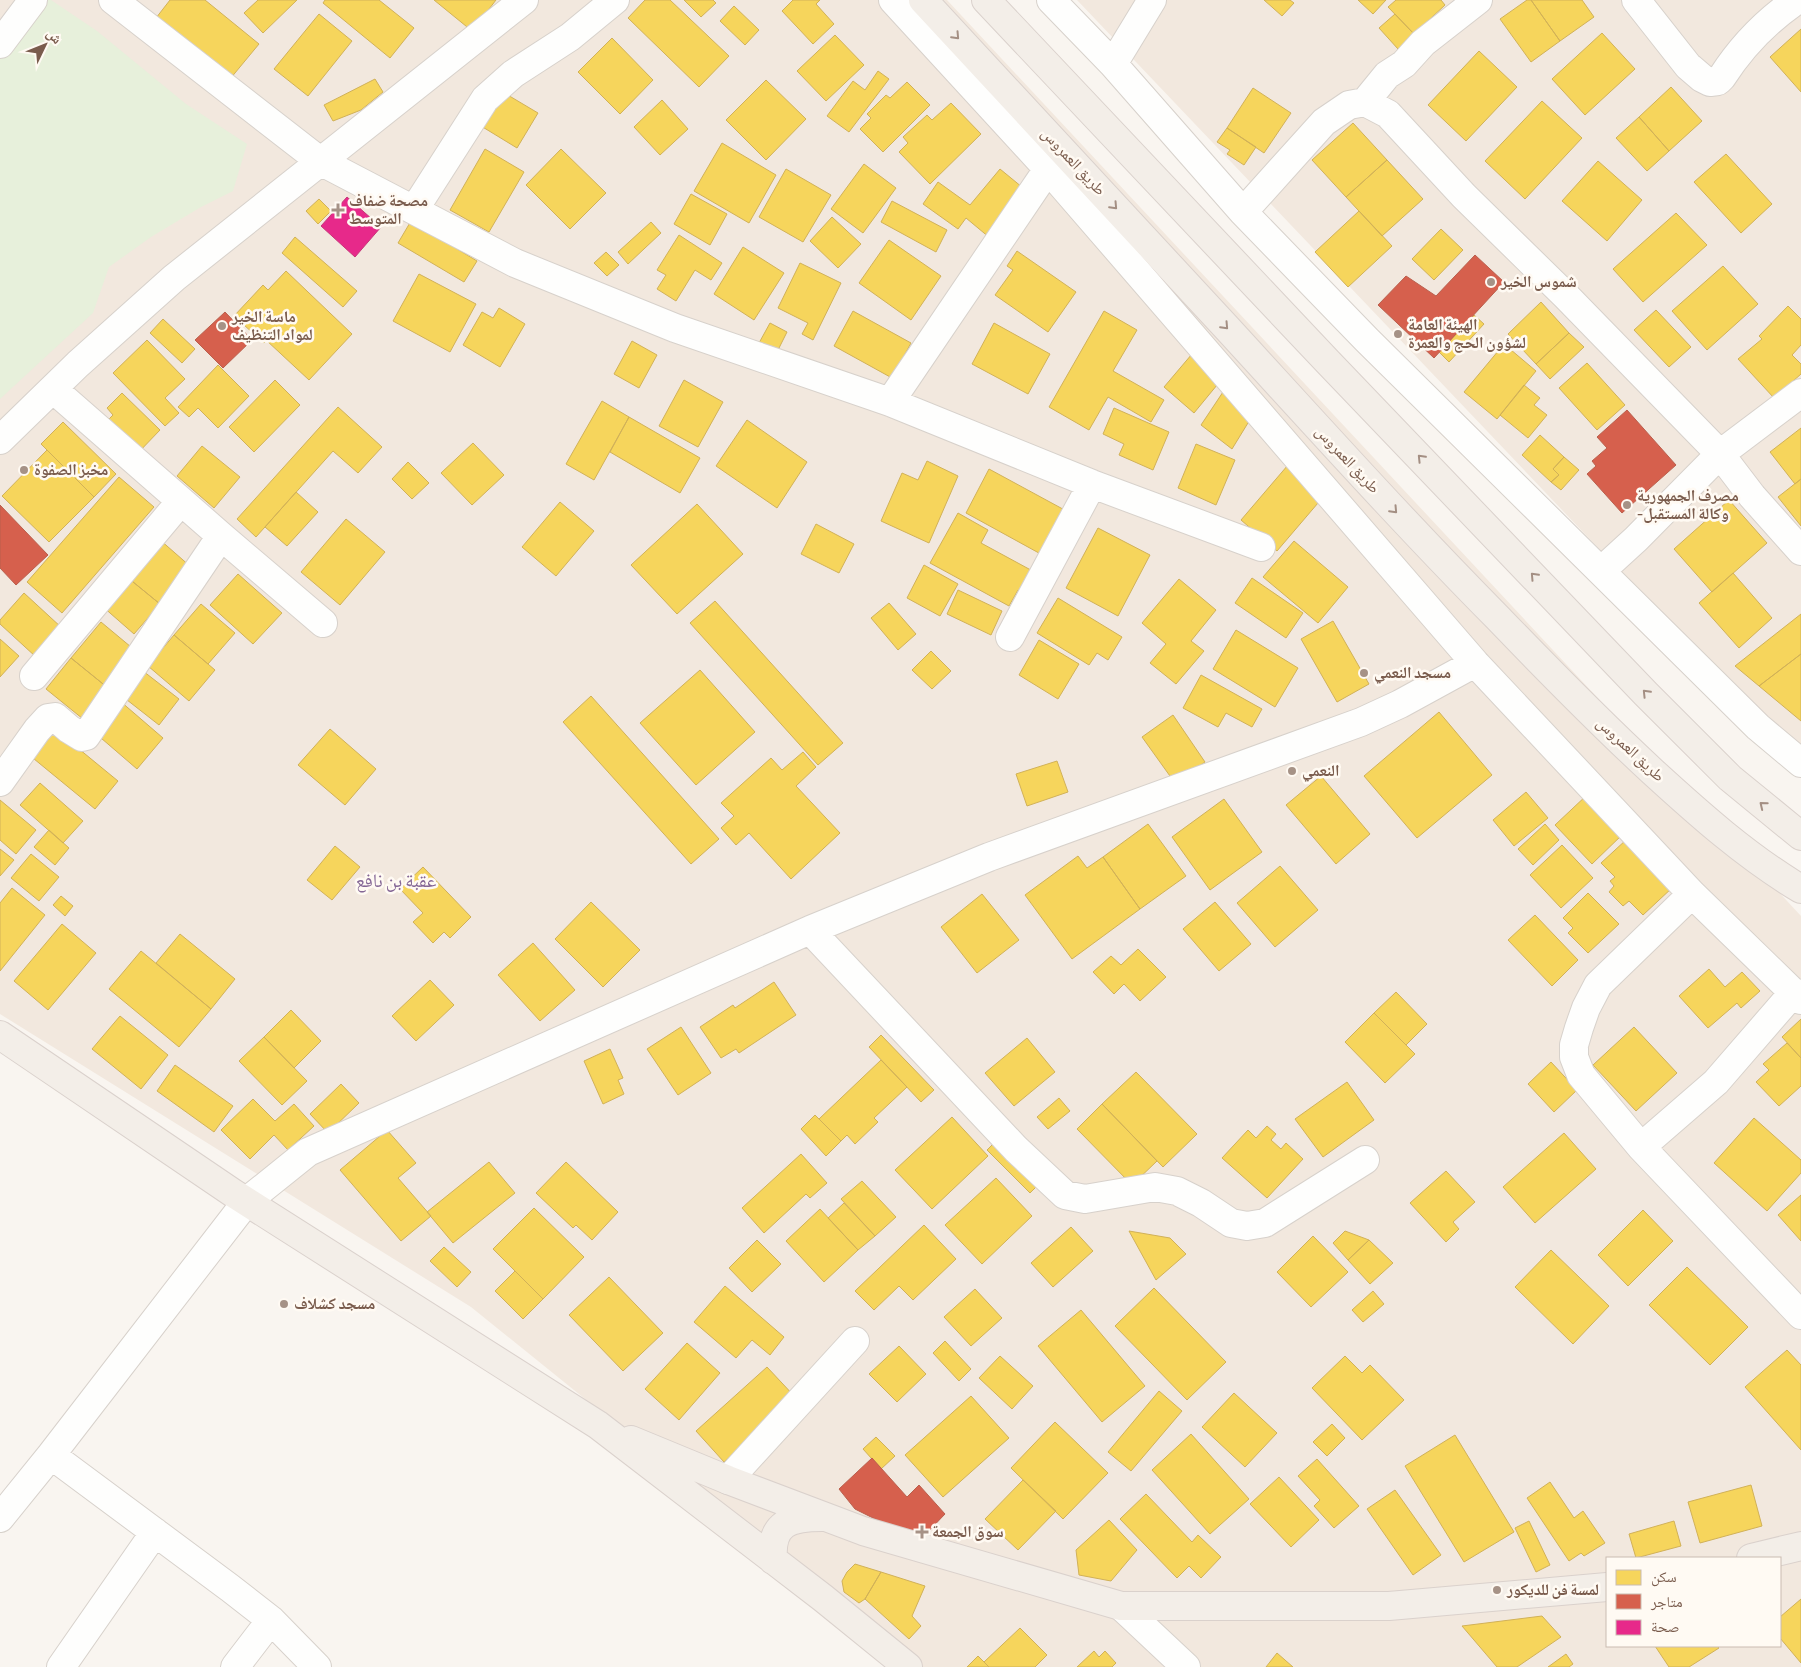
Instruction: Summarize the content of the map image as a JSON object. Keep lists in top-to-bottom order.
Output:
{
  "streets": {
    "main road": ["طريق العمروس"]
  },
  "districts": ["عقبة بن نافع"],
  "places": {
    "health": ["مصحة ضفاف المتوسط", "سوق الجمعة"],
    "other": [
      "شموس الخير",
      "ماسة الخير لمواد التنظيف",
      "الهيئة العامة لشؤون الحج والعمرة",
      "مخبز الصفوة",
      "مصرف الجمهورية -وكالة المستقبل",
      "مسجد النعمي",
      "النعمي",
      "مسجد كشلاف",
      "لمسة فن للديكور"
    ]
  },
  "legend": ["سكن", "متاجر", "صحة"],
  "north": "top right"
}
